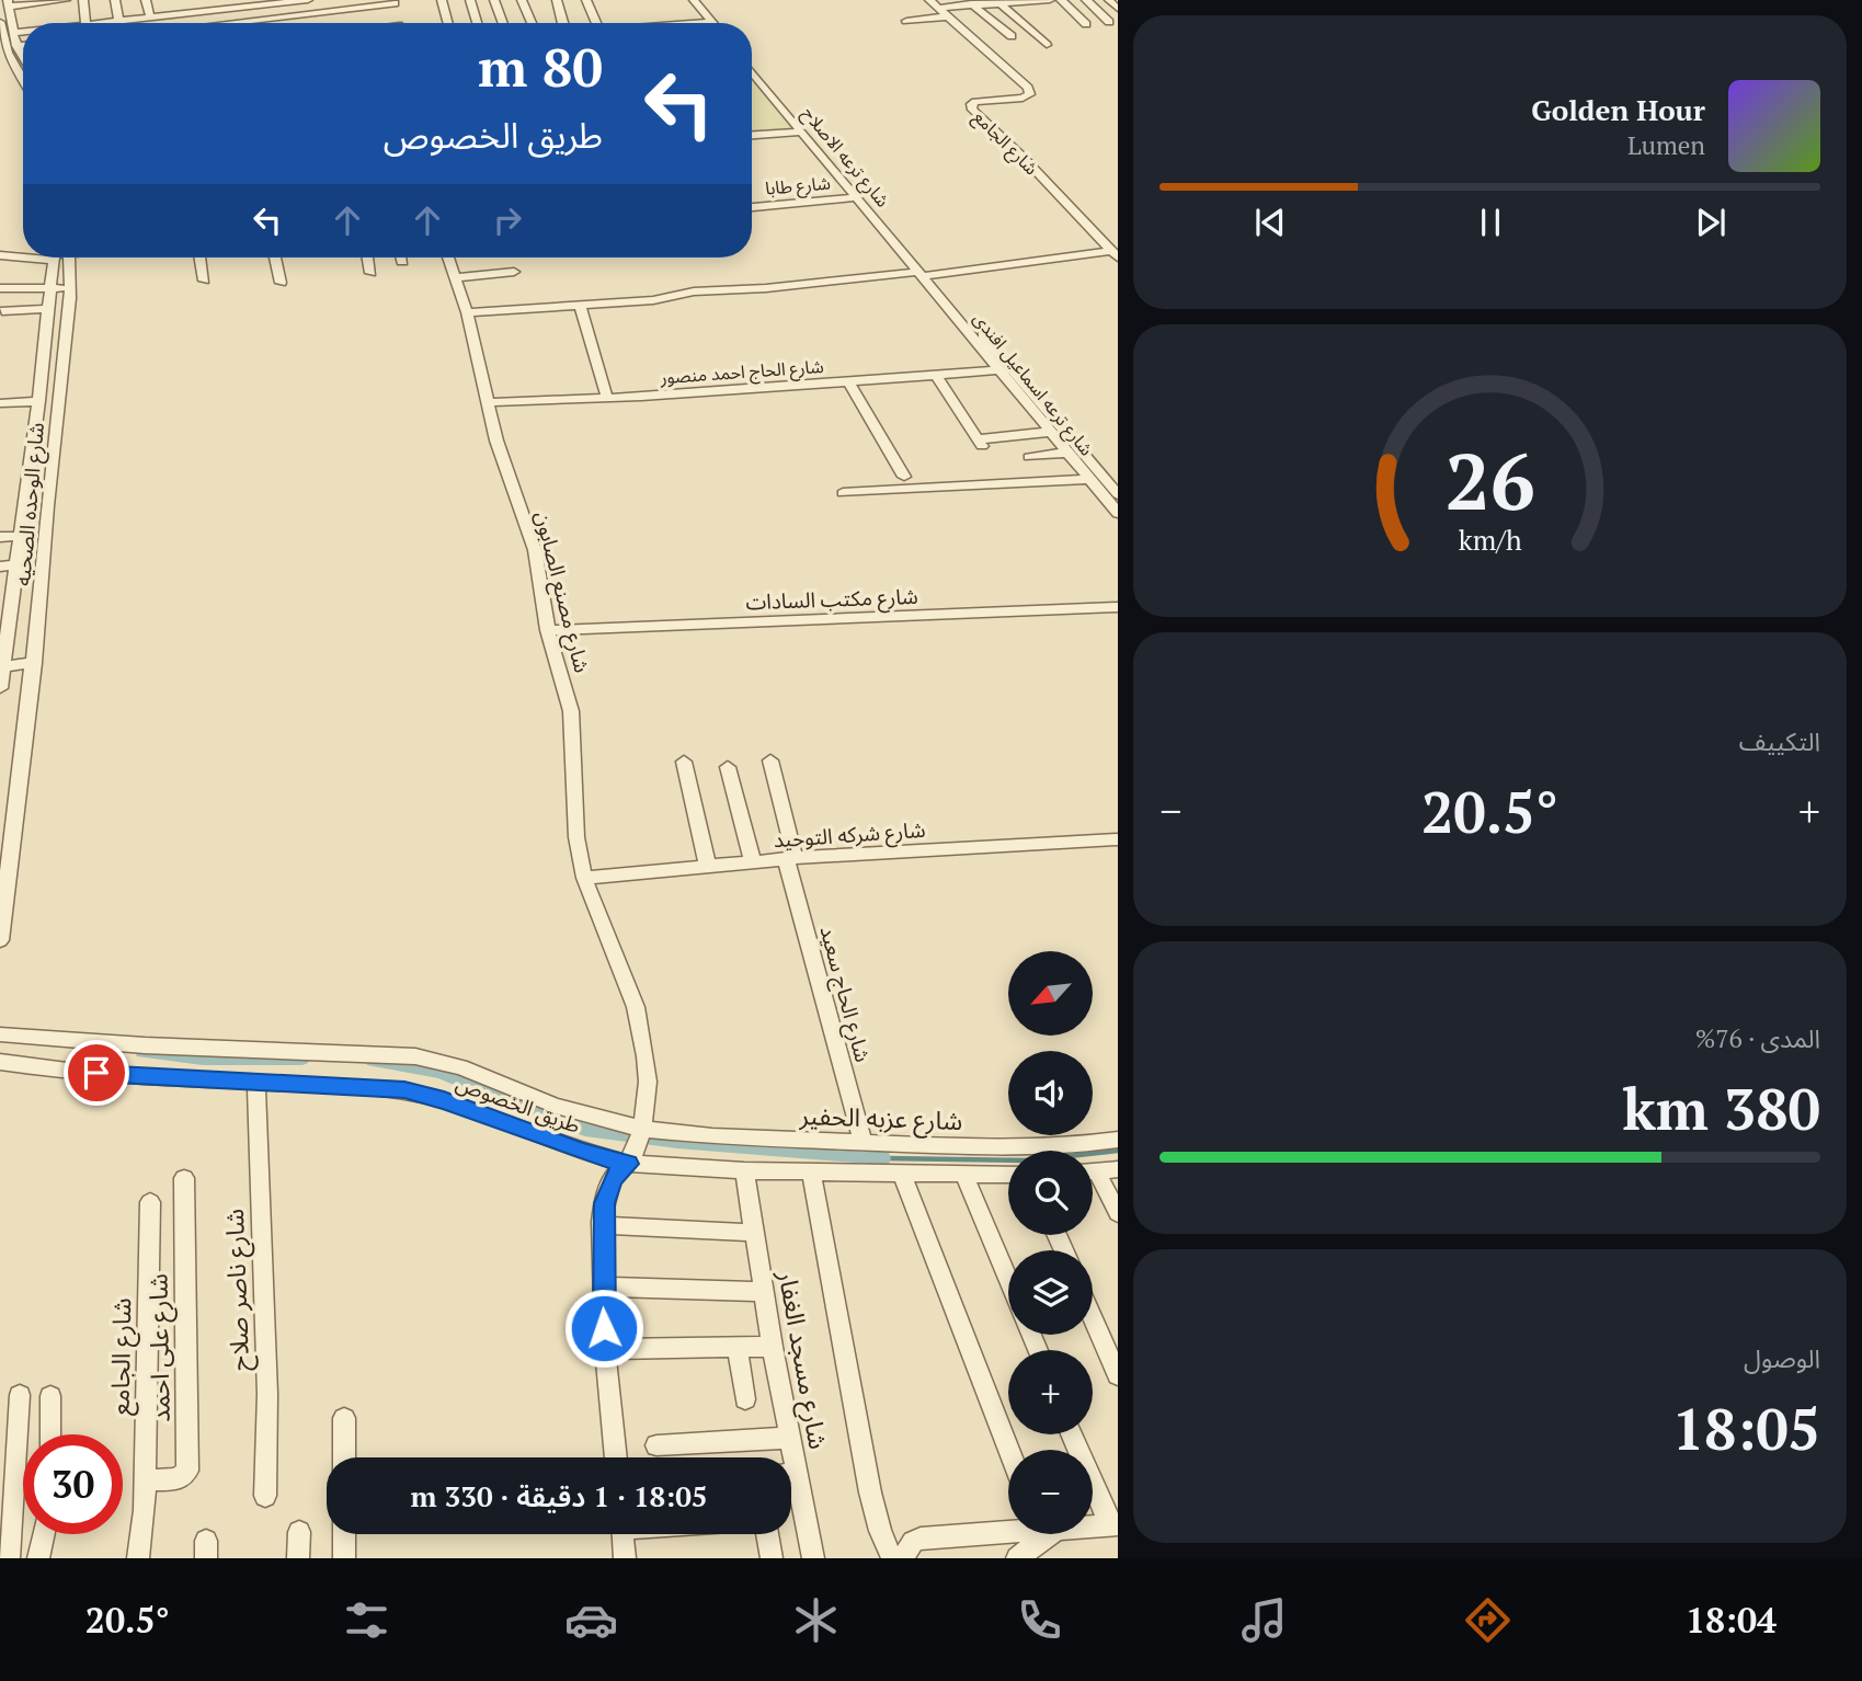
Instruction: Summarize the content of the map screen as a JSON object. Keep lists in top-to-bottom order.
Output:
{
  "streets": {
    "street": [
      "شارع الجامع",
      "شارع ترعه الاصلاح",
      "شارع طابا",
      "شارع الحاج احمد منصور",
      "شارع ترعه اسماعيل افندى",
      "شارع الوحده الصحيه",
      "شارع مصنع الصابون",
      "شارع مكتب السادات",
      "شارع شركه التوحيد",
      "شارع الحاج سعيد",
      "طريق الخصوص",
      "شارع عزبه الحفير",
      "شارع ناصر صلاح",
      "شارع على احمد",
      "شارع مسجد الغفار"
    ]
  },
  "crossings": [
    ["شارع الجامع", "شارع على احمد"],
    ["شارع ترعه الاصلاح", "شارع طابا"],
    ["شارع ترعه الاصلاح", "شارع ترعه اسماعيل افندى"],
    ["شارع الحاج احمد منصور", "شارع ترعه اسماعيل افندى"],
    ["شارع الحاج احمد منصور", "شارع مصنع الصابون"],
    ["شارع مصنع الصابون", "شارع مكتب السادات"],
    ["شارع مصنع الصابون", "شارع شركه التوحيد"],
    ["شارع مصنع الصابون", "طريق الخصوص"],
    ["شارع مصنع الصابون", "شارع عزبه الحفير"],
    ["شارع شركه التوحيد", "شارع الحاج سعيد"],
    ["شارع الحاج سعيد", "شارع عزبه الحفير"],
    ["طريق الخصوص", "شارع ناصر صلاح"],
    ["طريق الخصوص", "شارع مسجد الغفار"]
  ],
  "north": "bottom left",
  "page": {
    "turn": ["80 m", "طريق الخصوص"],
    "song": ["Golden Hour", "Lumen"],
    "tile": [
      "التكييف",
      ["المدى · 76%", "380 km"],
      ["الوصول", "18:05"]
    ],
    "heat": ["−", "20.5°", "+"],
    "map_buttons": ["+", "−"],
    "limit": "30",
    "trip": "18:05 · 1 دقيقة · 330 m",
    "tabs": ["18:04", "20.5°"],
    "gauge": ["26", "km/h"]
  }
}
